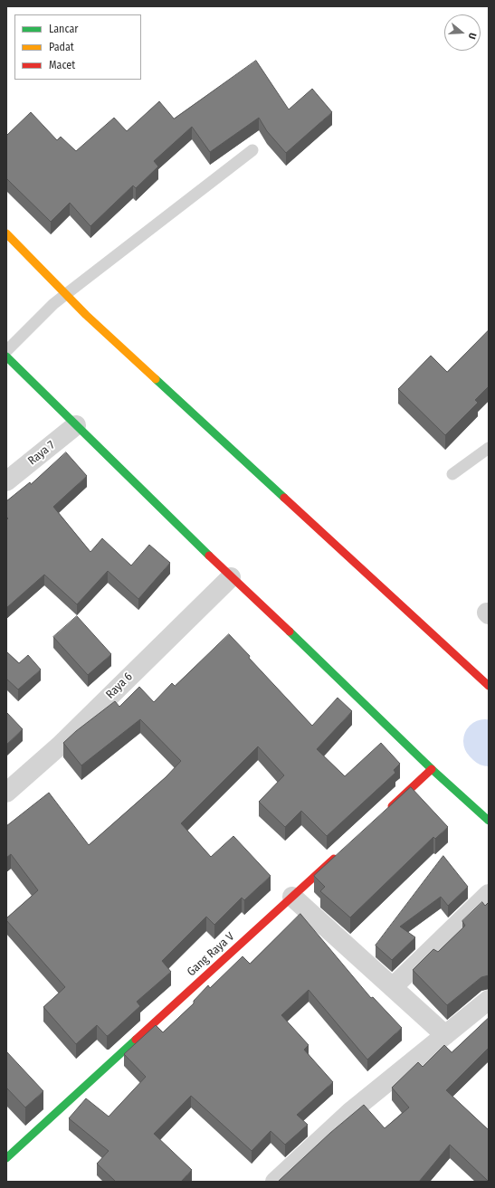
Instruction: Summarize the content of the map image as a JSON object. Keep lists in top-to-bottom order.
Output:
{
  "streets": {
    "street": ["Raya 7", "Raya 6", "Gang Raya V"]
  },
  "legend": ["Lancar", "Padat", "Macet"],
  "north": "right"
}
